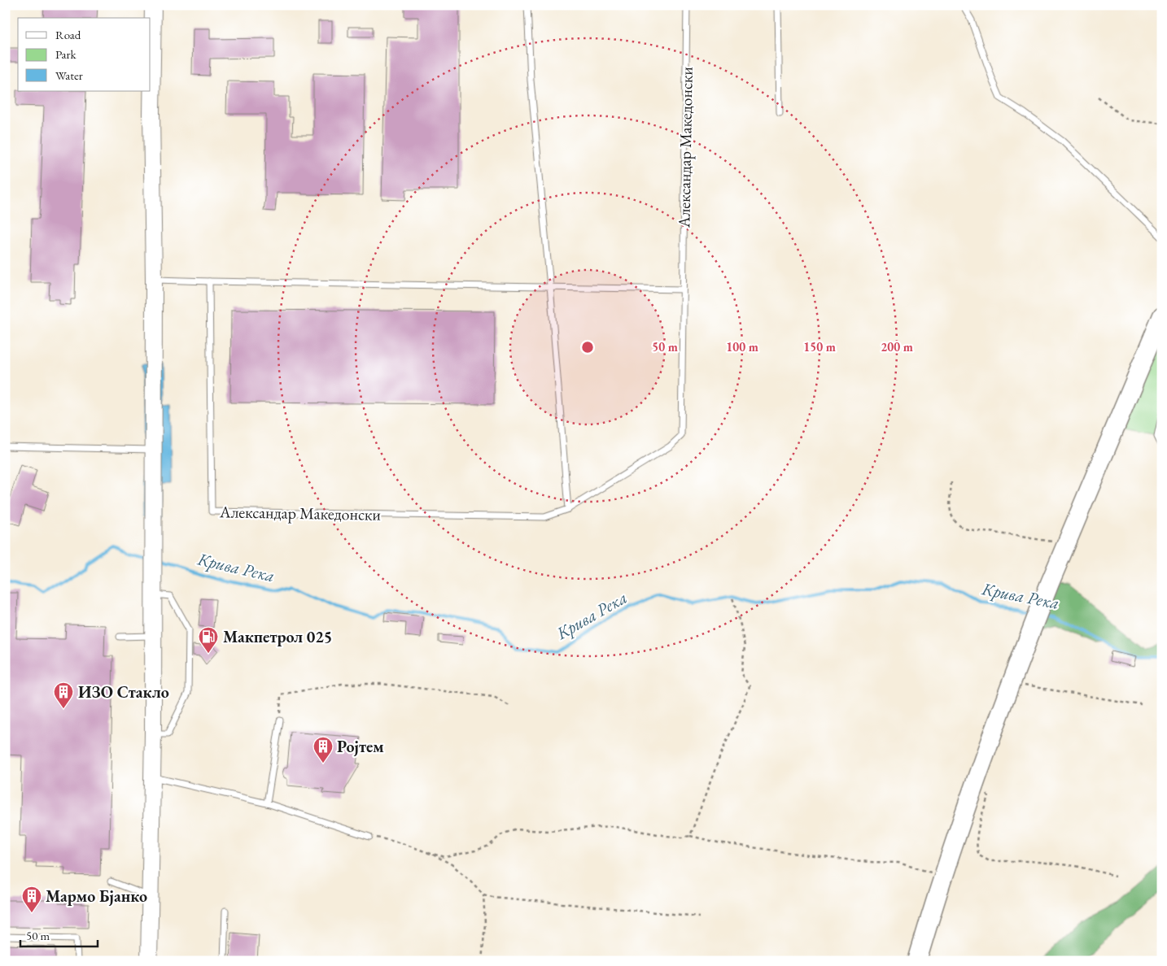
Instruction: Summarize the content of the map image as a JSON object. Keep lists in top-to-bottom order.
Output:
{
  "streets": {
    "lane": ["Александар Македонски"]
  },
  "water": ["Крива Река"],
  "places": {
    "fuel station": ["Макпетрол 025"],
    "building": ["ИЗО Стакло", "Ројтем", "Мармо Бјанко"]
  },
  "legend": ["Road", "Park", "Water"],
  "scale_bar": "50 m",
  "rings": [
    "50 m",
    "100 m",
    "150 m",
    "200 m"
  ]
}
